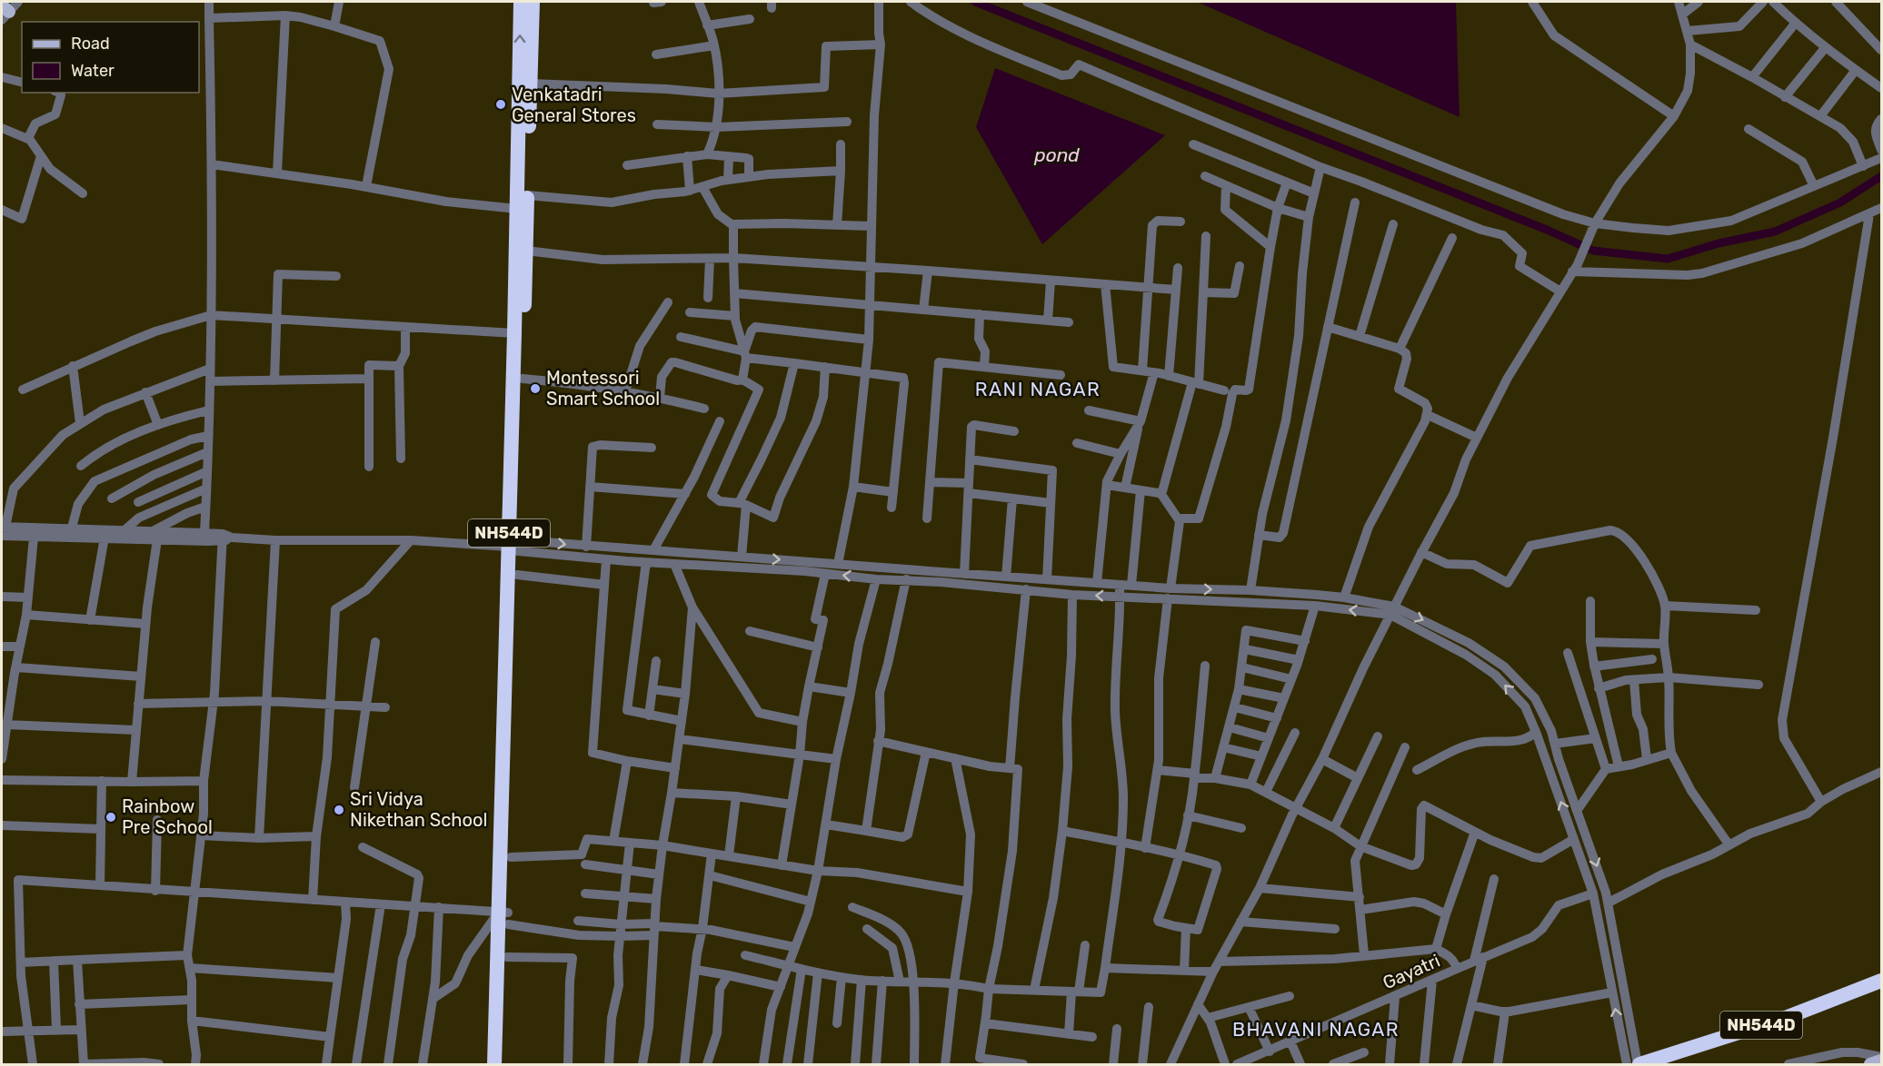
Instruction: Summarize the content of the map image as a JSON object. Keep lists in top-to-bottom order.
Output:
{
  "streets": {
    "highway": ["NH544D"],
    "street": ["Gayatri"]
  },
  "districts": ["RANI NAGAR", "BHAVANI NAGAR"],
  "water": ["pond"],
  "places": [
    "Venkatadri General Stores",
    "Montessori Smart School",
    "Sri Vidya Nikethan School",
    "Rainbow Pre School"
  ],
  "legend": ["Road", "Water"]
}
